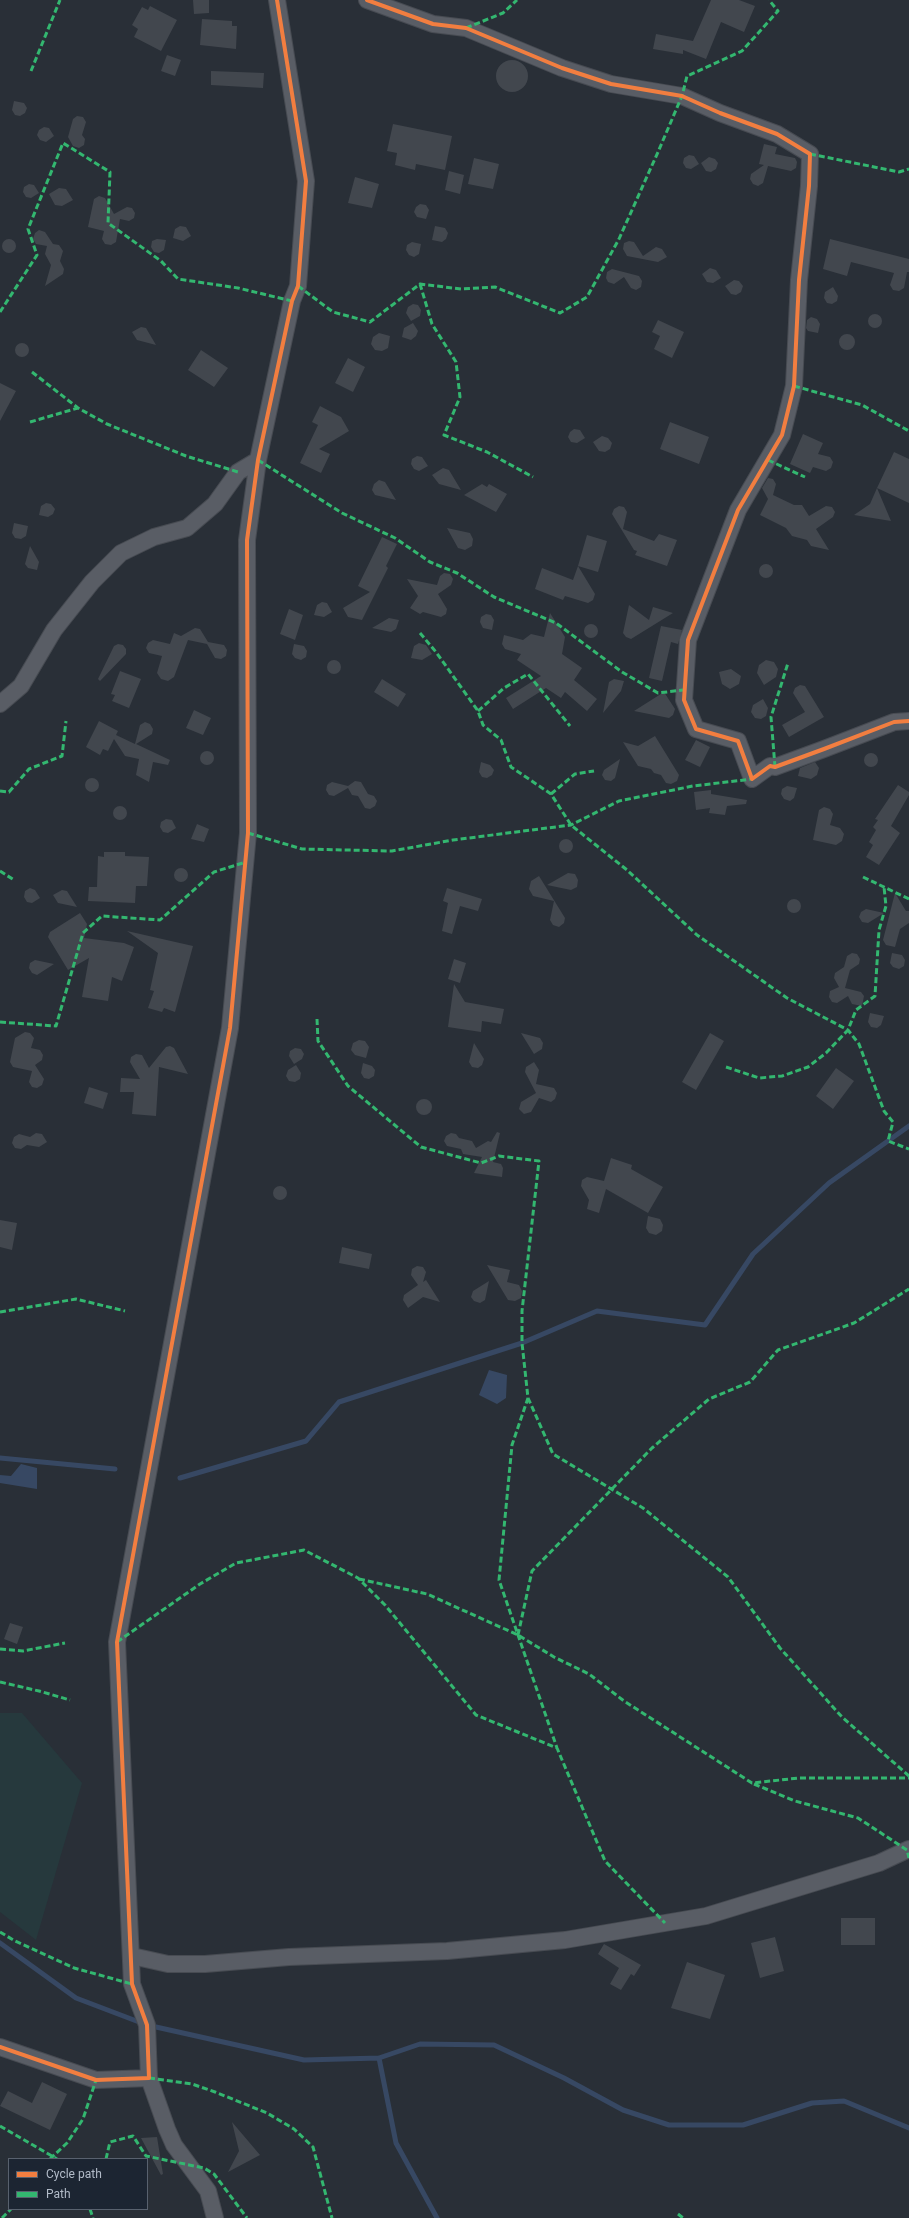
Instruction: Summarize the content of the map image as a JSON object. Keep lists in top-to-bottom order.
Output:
{
  "legend": ["Cycle path", "Path"]
}
